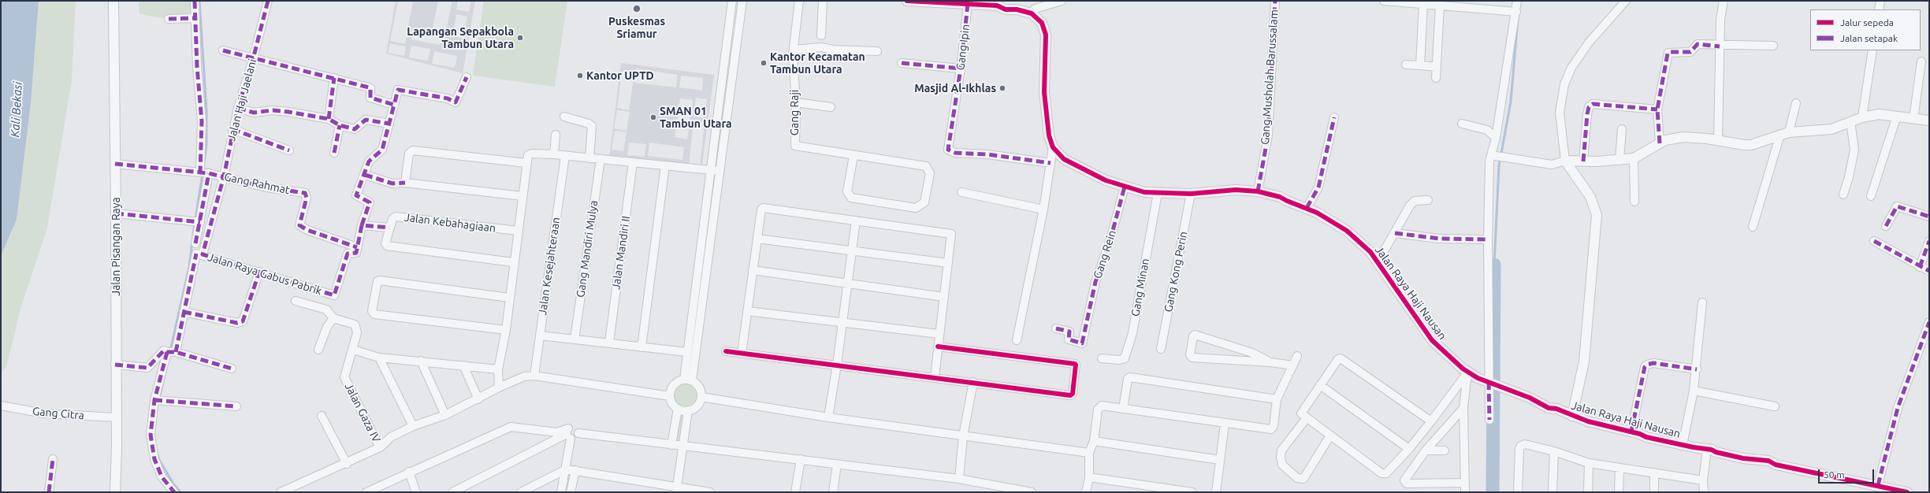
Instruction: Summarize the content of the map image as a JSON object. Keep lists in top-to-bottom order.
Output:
{
  "streets": {
    "street": [
      "Gang Ipin",
      "Gang Musholah Barussalam",
      "Jalan Haji Jaelani",
      "Gang Raji",
      "Gang Rahmat",
      "Jalan Kebahagiaan",
      "Jalan Pisangan Raya",
      "Gang Mandiri Mulya",
      "Jalan Mandiri II",
      "Gang Rein",
      "Jalan Kesejahteraan",
      "Gang Kong Perin",
      "Jalan Raya Gabus Pabrik",
      "Gang Minan",
      "Jalan Raya Haji Nausan",
      "Jalan Gaza IV",
      "Gang Citra"
    ]
  },
  "crossings": [
    ["Gang Musholah Barussalam", "Jalan Raya Haji Nausan"],
    ["Jalan Haji Jaelani", "Gang Rahmat"],
    ["Jalan Haji Jaelani", "Jalan Raya Gabus Pabrik"],
    ["Gang Rahmat", "Jalan Pisangan Raya"],
    ["Gang Rahmat", "Jalan Raya Gabus Pabrik"],
    ["Jalan Pisangan Raya", "Gang Citra"],
    ["Gang Rein", "Jalan Raya Haji Nausan"],
    ["Gang Kong Perin", "Jalan Raya Haji Nausan"],
    ["Gang Minan", "Jalan Raya Haji Nausan"]
  ],
  "water": ["Kali Bekasi"],
  "places": [
    "Puskesmas Sriamur",
    "Lapangan Sepakbola Tambun Utara",
    "Kantor Kecamatan Tambun Utara",
    "Kantor UPTD",
    "Masjid Al-Ikhlas",
    "SMAN 01 Tambun Utara"
  ],
  "legend": ["Jalur sepeda", "Jalan setapak"],
  "scale_bar": "50 m"
}
